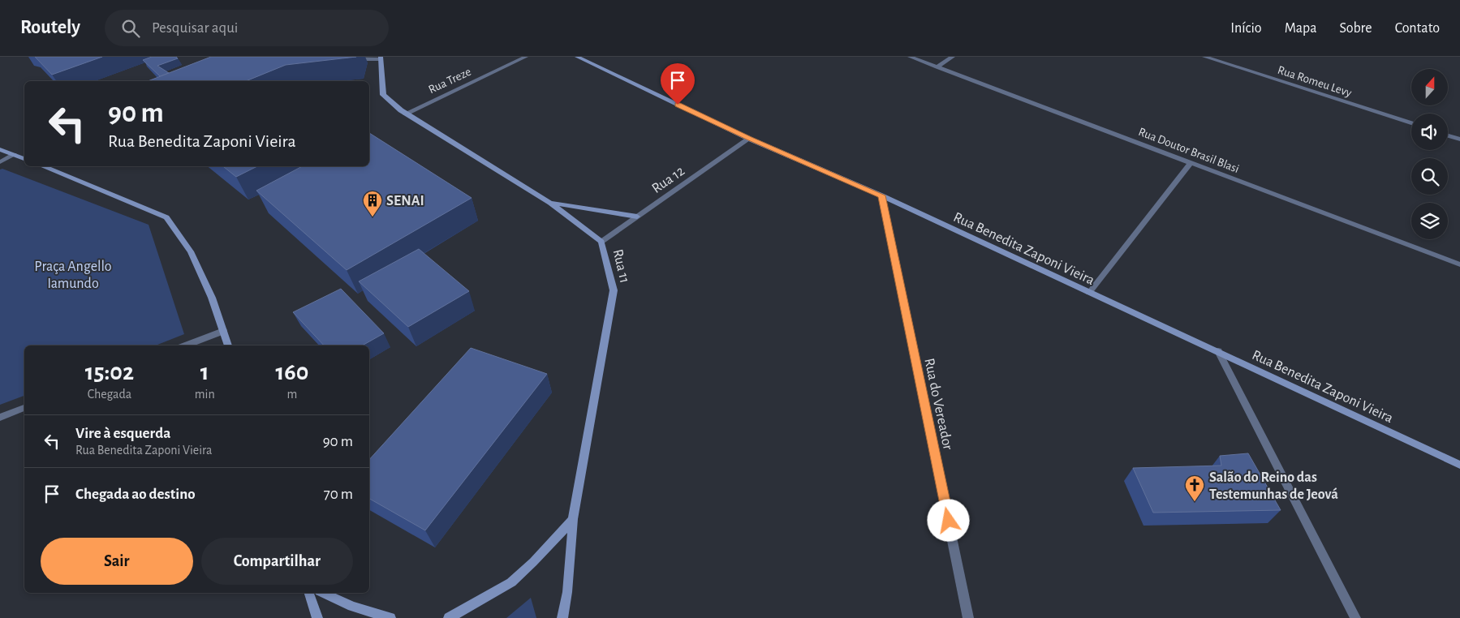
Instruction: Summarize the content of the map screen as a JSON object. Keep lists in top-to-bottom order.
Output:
{
  "streets": {
    "street": [
      "Rua Treze",
      "Rua Romeu Levy",
      "Rua Doutor Brasil Blasi",
      "Rua 12",
      "Rua Benedita Zaponi Vieira",
      "Rua 11",
      "Rua do Vereador"
    ]
  },
  "crossings": [
    ["Rua Treze", "Rua 11"],
    ["Rua 12", "Rua Benedita Zaponi Vieira"],
    ["Rua 12", "Rua 11"],
    ["Rua Benedita Zaponi Vieira", "Rua do Vereador"]
  ],
  "parks": ["Praça Angello Iamundo"],
  "places": {
    "building": ["SENAI"],
    "church": ["Salão do Reino das Testemunhas de Jeová"]
  },
  "north": "top",
  "page": {
    "header": "Routely",
    "search": "Pesquisar aqui",
    "nav": [
      "Início",
      "Mapa",
      "Sobre",
      "Contato"
    ],
    "turn": ["90 m", "Rua Benedita Zaponi Vieira"],
    "eta": [
      "15:02",
      "Chegada",
      "1",
      "min",
      "160",
      "m"
    ],
    "list": [
      {
        "name": "Vire à esquerda",
        "note": "Rua Benedita Zaponi Vieira",
        "value": "90 m"
      },
      {
        "name": "Chegada ao destino",
        "value": "70 m"
      }
    ],
    "buttons": ["Sair", "Compartilhar"]
  }
}
